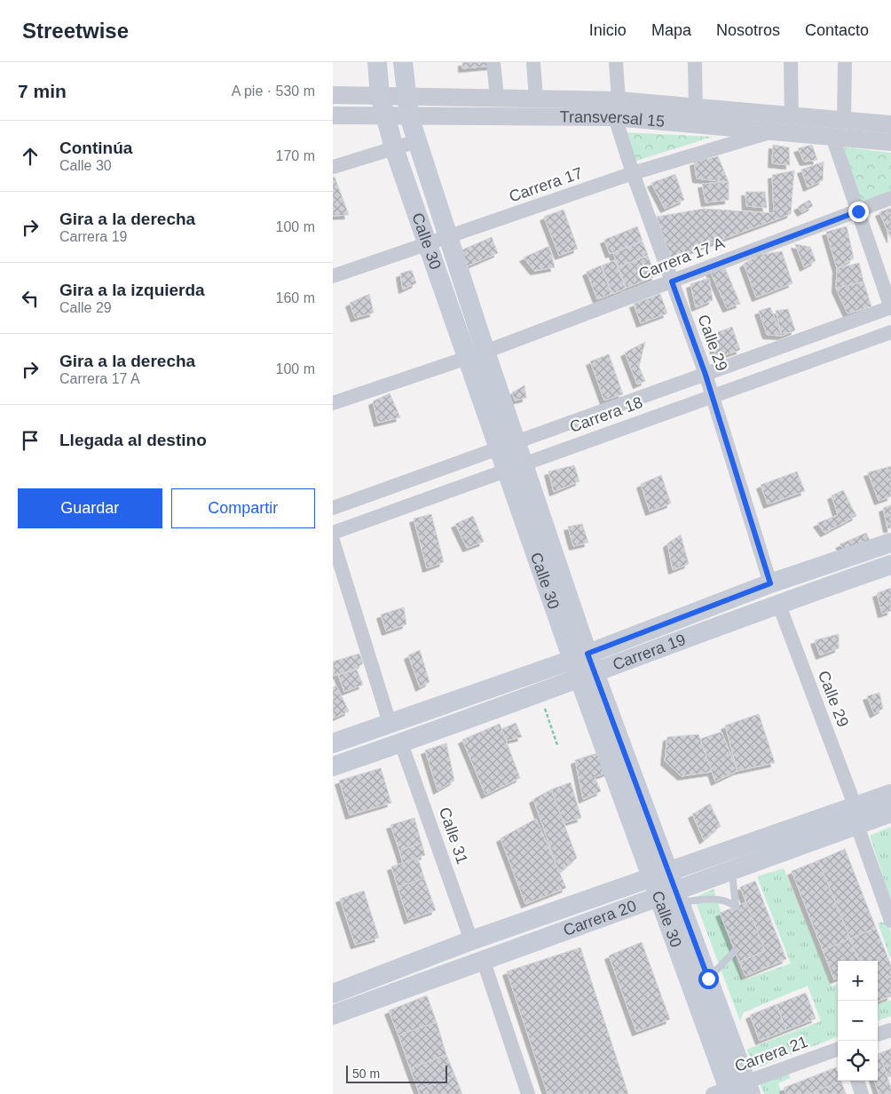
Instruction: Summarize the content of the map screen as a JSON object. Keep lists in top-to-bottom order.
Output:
{
  "streets": {
    "main road": ["Calle 30", "Carrera 19", "Carrera 20"],
    "street": [
      "Transversal 15",
      "Carrera 17",
      "Carrera 17 A",
      "Calle 29",
      "Carrera 18",
      "Calle 31",
      "Carrera 21"
    ]
  },
  "crossings": [
    ["Transversal 15", "Carrera 17"],
    ["Transversal 15", "Calle 30"],
    ["Transversal 15", "Calle 29"],
    ["Carrera 17", "Calle 30"],
    ["Carrera 17", "Calle 29"],
    ["Calle 30", "Carrera 17 A"],
    ["Calle 30", "Carrera 18"],
    ["Calle 30", "Carrera 19"],
    ["Calle 30", "Carrera 20"],
    ["Calle 30", "Carrera 21"],
    ["Carrera 17 A", "Calle 29"],
    ["Calle 29", "Carrera 18"],
    ["Calle 29", "Carrera 19"],
    ["Calle 29", "Carrera 20"],
    ["Carrera 19", "Calle 31"],
    ["Calle 31", "Carrera 20"]
  ],
  "scale_bar": "50 m",
  "page": {
    "header": "Streetwise",
    "nav": [
      "Inicio",
      "Mapa",
      "Nosotros",
      "Contacto"
    ],
    "heading": ["7 min", "A pie · 530 m"],
    "list": [
      ["Continúa", "Calle 30", "170 m"],
      ["Gira a la derecha", "Carrera 19", "100 m"],
      ["Gira a la izquierda", "Calle 29", "160 m"],
      ["Gira a la derecha", "Carrera 17 A", "100 m"],
      "Llegada al destino"
    ],
    "buttons": ["Guardar", "Compartir"],
    "map_buttons": ["+", "−"],
    "scale": "50 m"
  }
}
